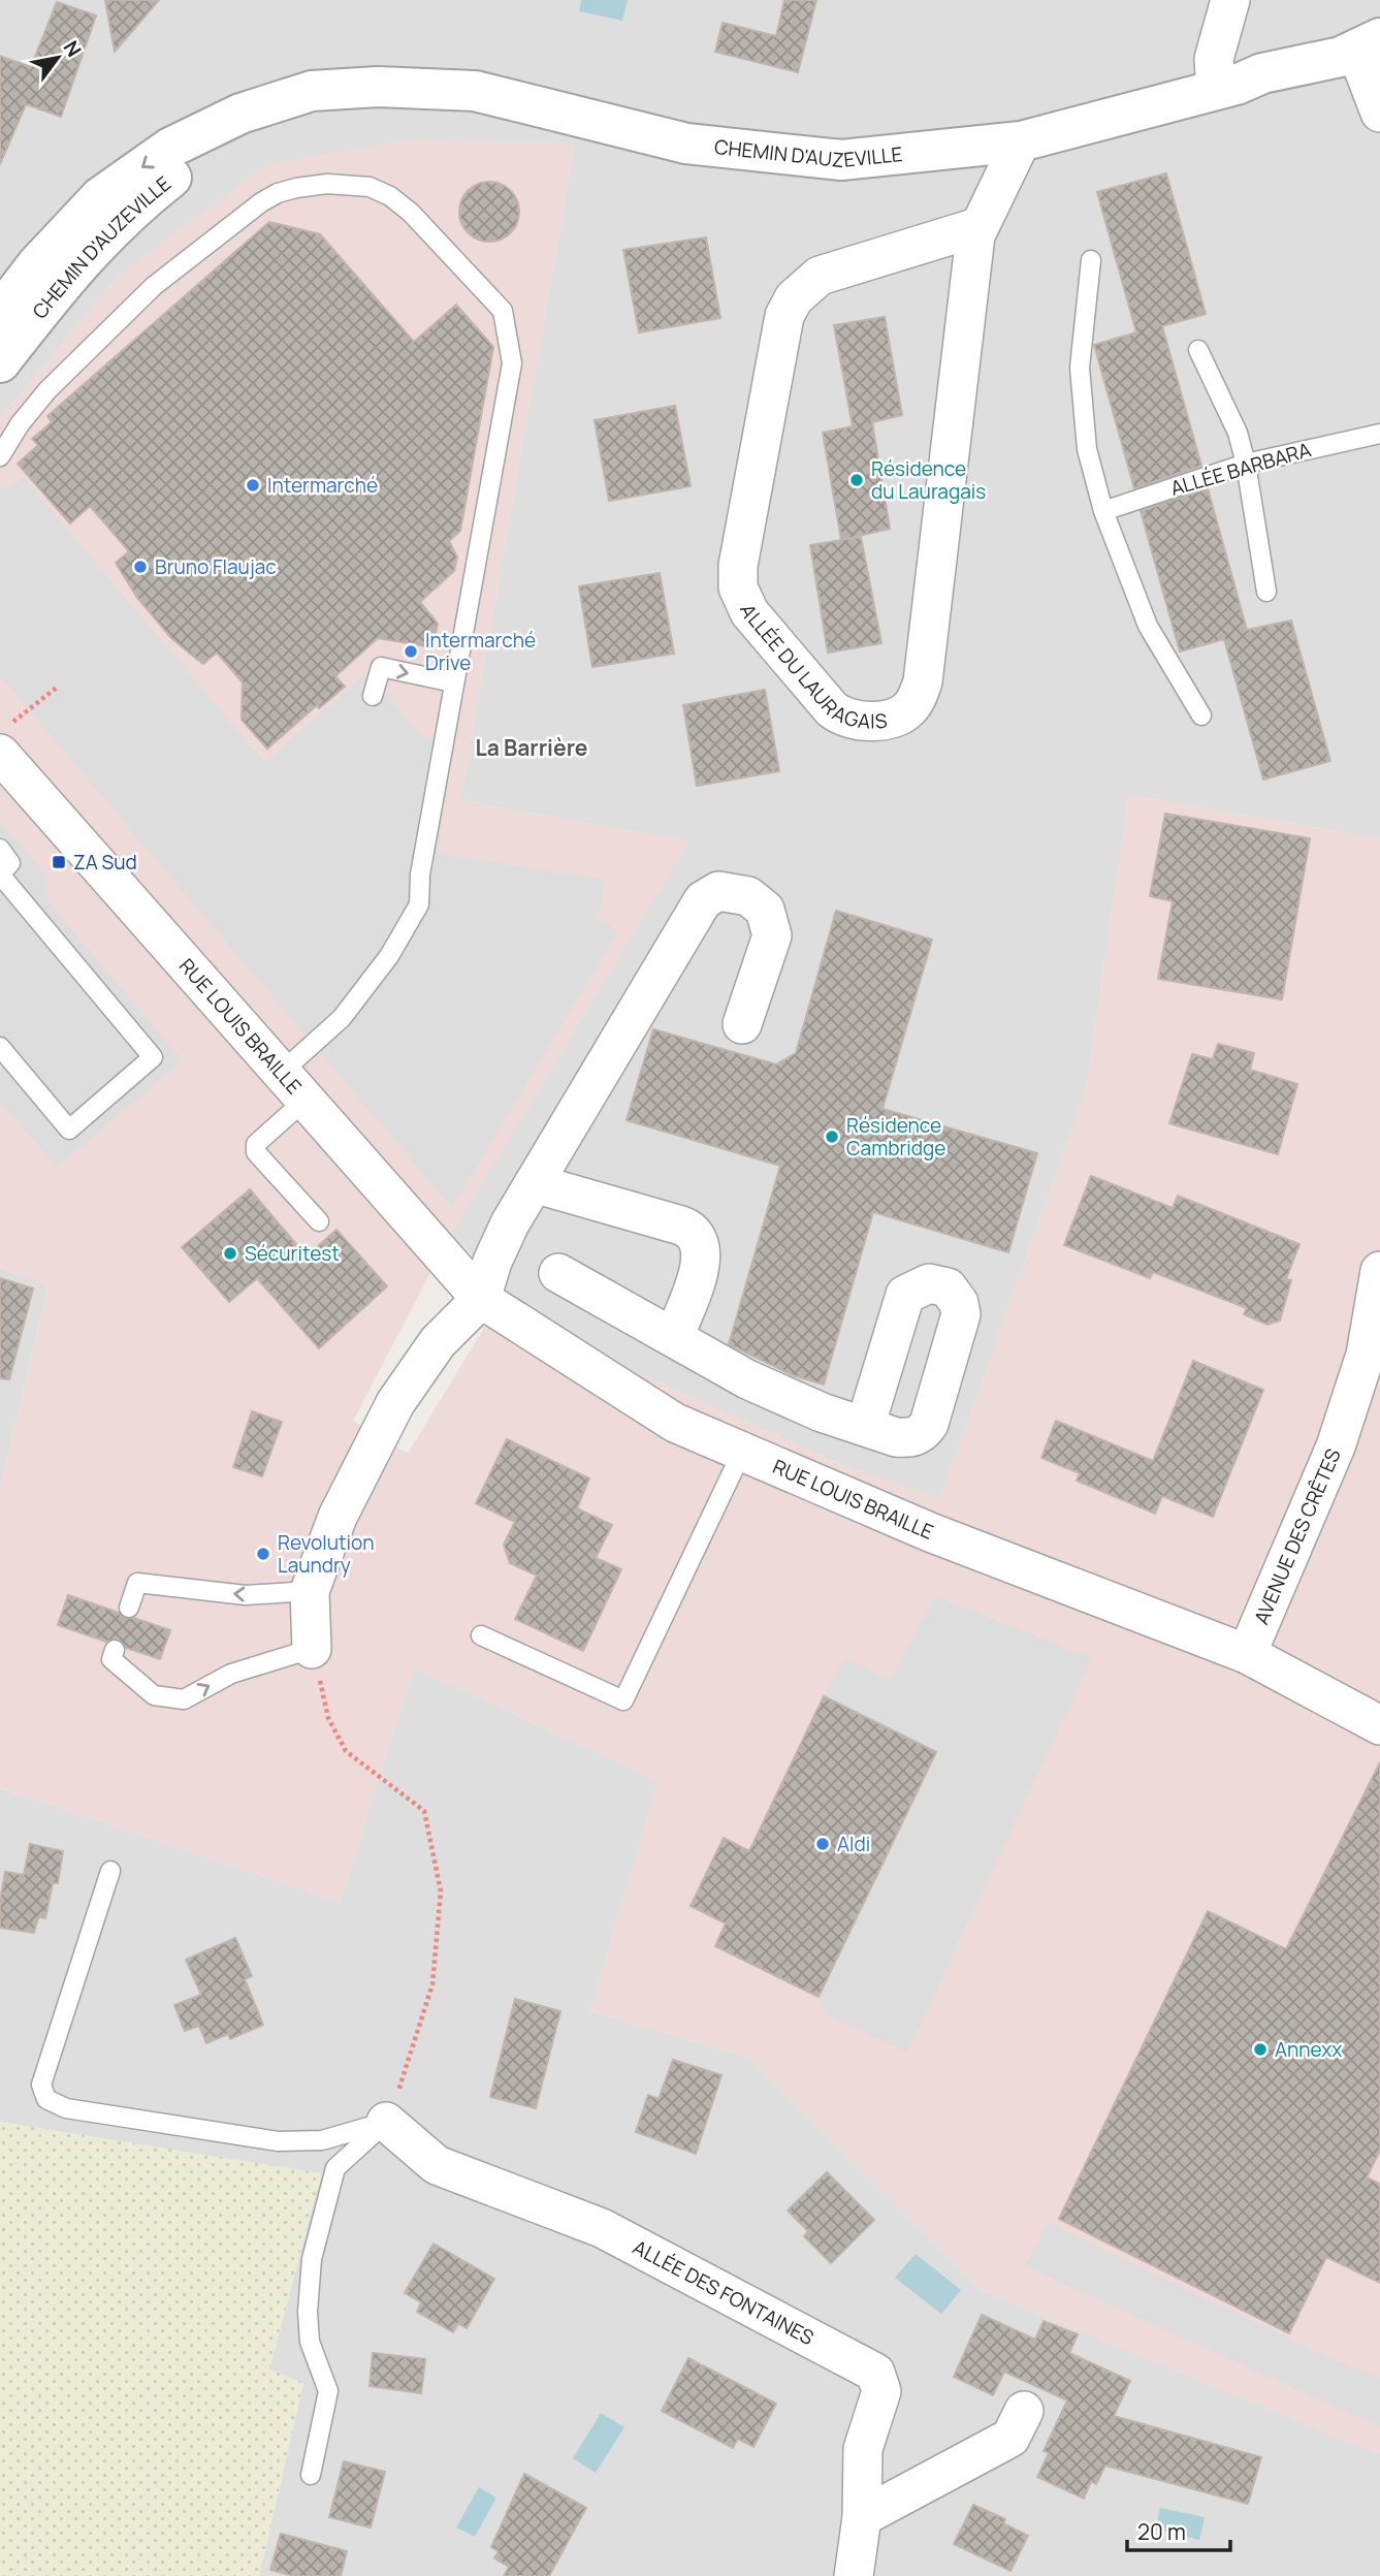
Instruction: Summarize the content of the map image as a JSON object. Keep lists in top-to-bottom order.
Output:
{
  "streets": {
    "street": [
      "CHEMIN D'AUZEVILLE",
      "ALLÉE DU LAURAGAIS",
      "RUE LOUIS BRAILLE",
      "AVENUE DES CRÊTES",
      "ALLÉE DES FONTAINES"
    ],
    "lane": ["ALLÉE BARBARA"]
  },
  "crossings": [
    ["CHEMIN D'AUZEVILLE", "ALLÉE DU LAURAGAIS"],
    ["RUE LOUIS BRAILLE", "AVENUE DES CRÊTES"]
  ],
  "districts": ["La Barrière"],
  "places": {
    "other": [
      "Résidence du Lauragais",
      "Intermarché",
      "Bruno Flaujac",
      "Intermarché Drive",
      "Résidence Cambridge",
      "Sécuritest",
      "Revolution Laundry",
      "Aldi",
      "Annexx"
    ],
    "transit": ["ZA Sud"]
  },
  "scale_bar": "20 m",
  "north": "top right"
}
